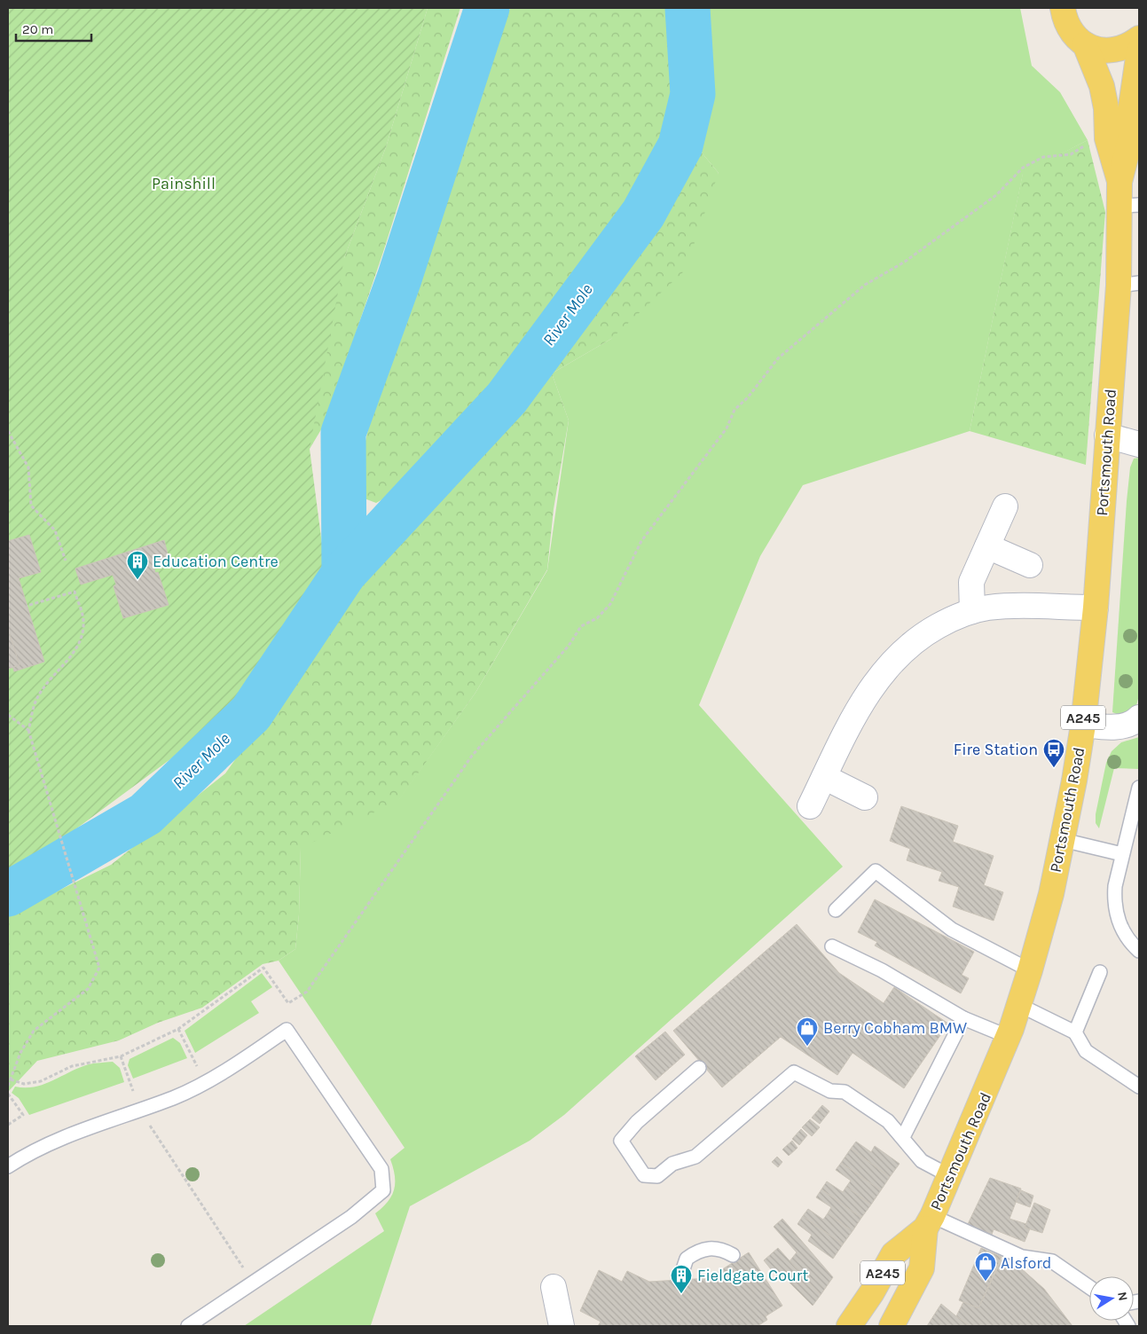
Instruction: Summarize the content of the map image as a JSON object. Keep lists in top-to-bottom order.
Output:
{
  "streets": {
    "main road": ["Portsmouth Road", "A245"]
  },
  "water": ["River Mole"],
  "parks": ["Painshill"],
  "places": {
    "building": ["Education Centre", "Fieldgate Court"],
    "bus stop": ["Fire Station"],
    "shop": ["Berry Cobham BMW", "Alsford"]
  },
  "scale_bar": "20 m",
  "north": "right"
}
